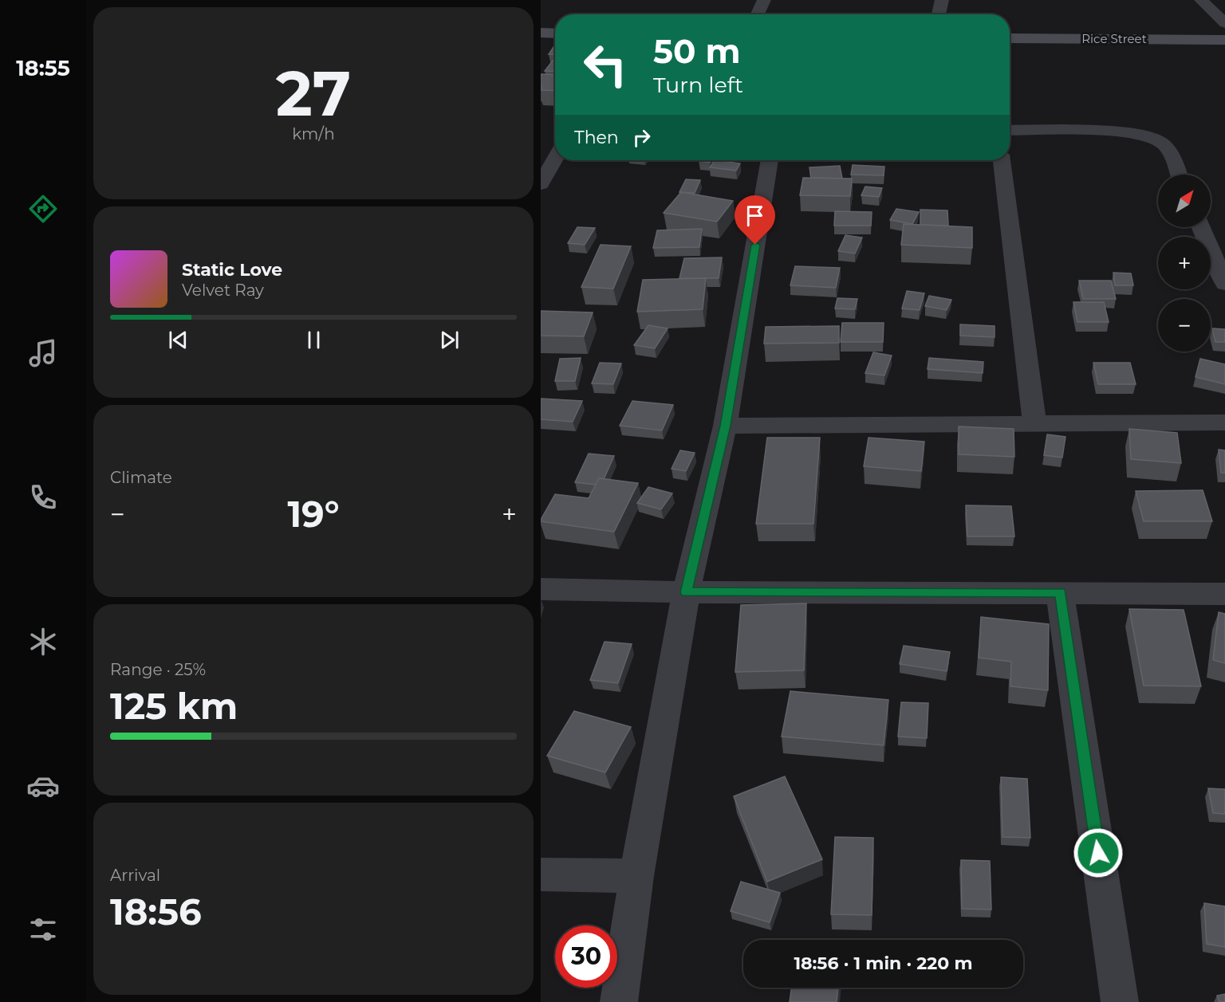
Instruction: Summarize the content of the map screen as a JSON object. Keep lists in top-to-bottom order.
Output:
{
  "streets": {
    "street": ["Rice Street"]
  },
  "north": "top right",
  "page": {
    "tabs": "18:55",
    "tile": [
      ["27", "km/h"],
      "Climate",
      ["Range · 25%", "125 km"],
      ["Arrival", "18:56"]
    ],
    "turn": ["50 m", "Turn left"],
    "then": "Then",
    "map_buttons": ["+", "−"],
    "song": ["Static Love", "Velvet Ray"],
    "heat": ["−", "19°", "+"],
    "limit": "30",
    "trip": "18:56 · 1 min · 220 m"
  }
}
